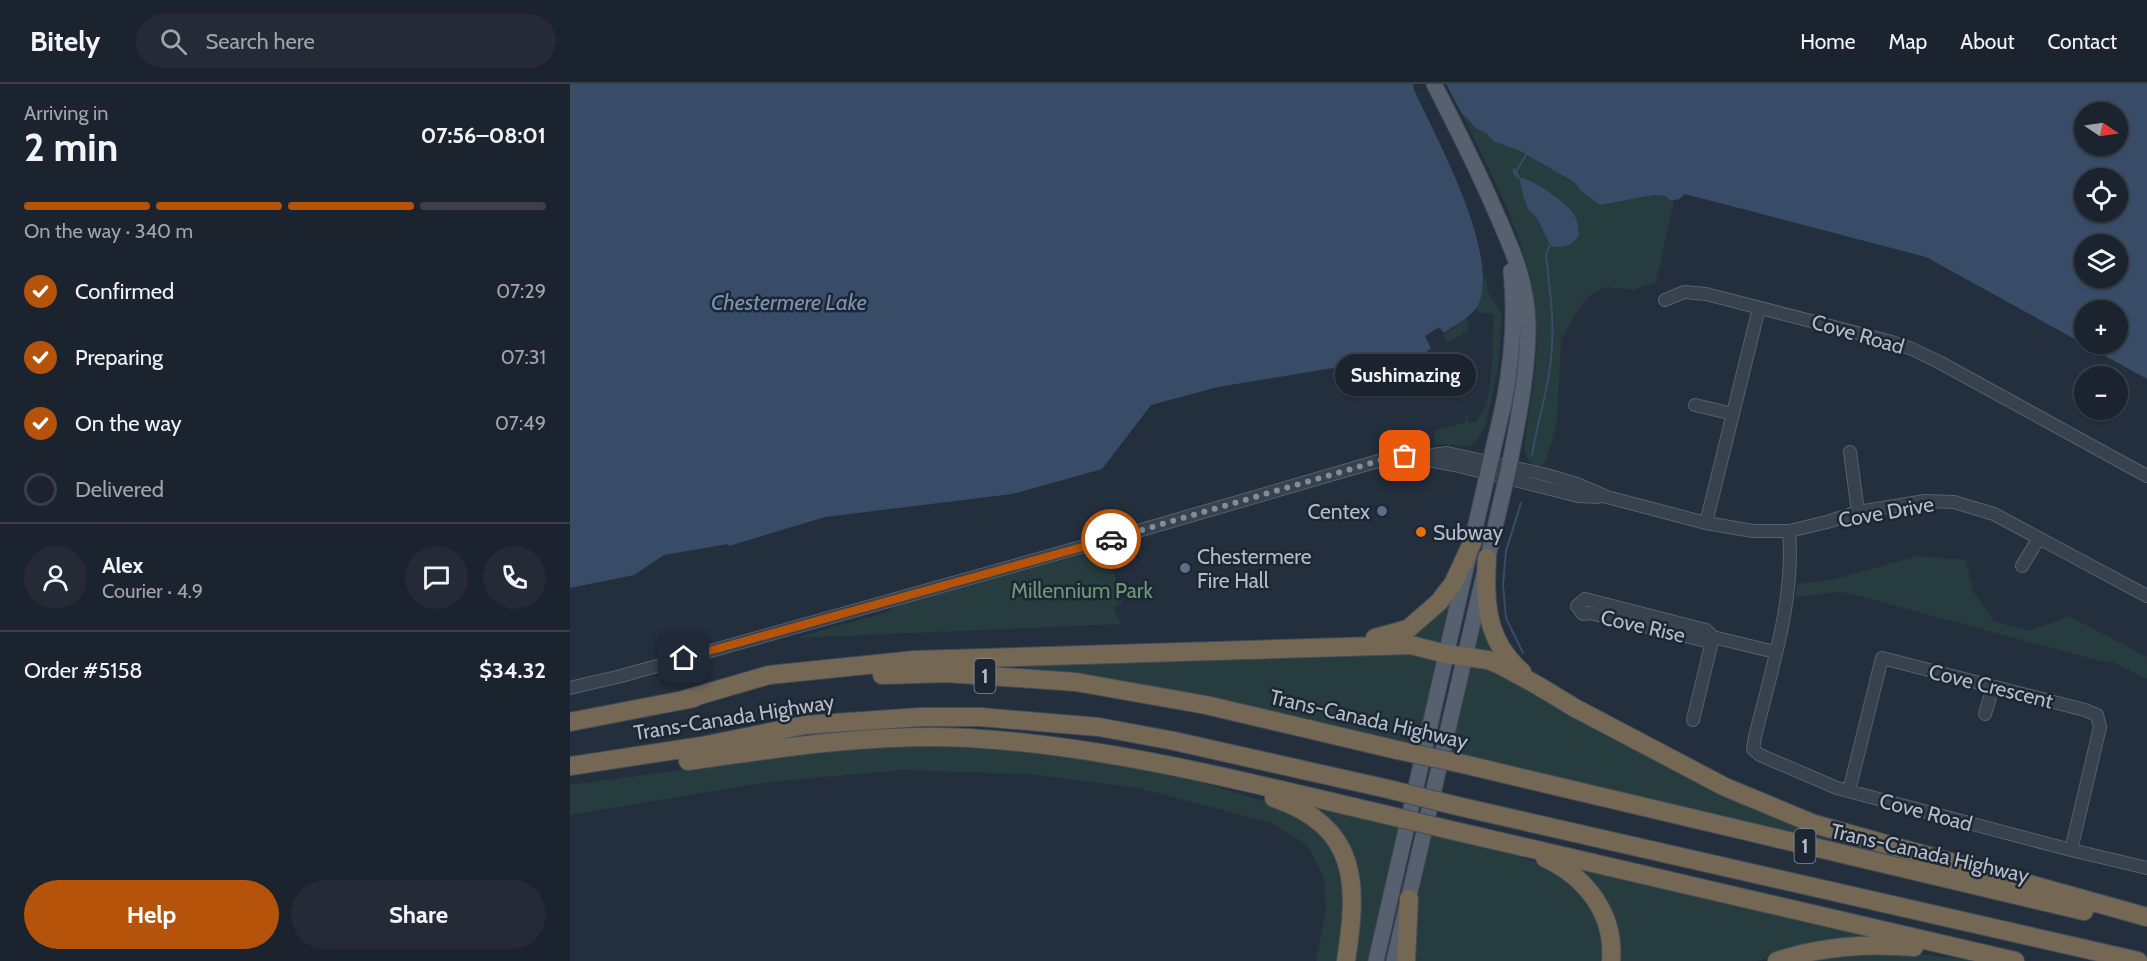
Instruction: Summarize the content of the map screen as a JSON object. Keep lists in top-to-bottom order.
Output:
{
  "streets": {
    "highway": ["1", "Trans-Canada Highway"],
    "street": [
      "Cove Road",
      "Cove Drive",
      "Cove Rise",
      "Cove Crescent"
    ]
  },
  "crossings": [
    ["Cove Road", "Cove Drive"],
    ["Cove Road", "Cove Rise"],
    ["Cove Road", "Cove Crescent"]
  ],
  "water": ["Chestermere Lake"],
  "parks": ["Millennium Park"],
  "places": [
    "Sushimazing",
    "Centex",
    "Subway",
    "Chestermere Fire Hall"
  ],
  "north": "right",
  "page": {
    "header": "Bitely",
    "search": "Search here",
    "nav": [
      "Home",
      "Map",
      "About",
      "Contact"
    ],
    "heading": ["2 min", "Arriving in", "07:56–08:01"],
    "panel": [
      "Alex",
      "Courier · 4.9",
      "Order #5158",
      "$34.32"
    ],
    "map_buttons": ["+", "−"],
    "bar": "On the way · 340 m",
    "list": [
      ["Confirmed", "07:29"],
      ["Preparing", "07:31"],
      ["On the way", "07:49"],
      "Delivered"
    ],
    "bubble": "Sushimazing",
    "buttons": ["Help", "Share"]
  }
}
